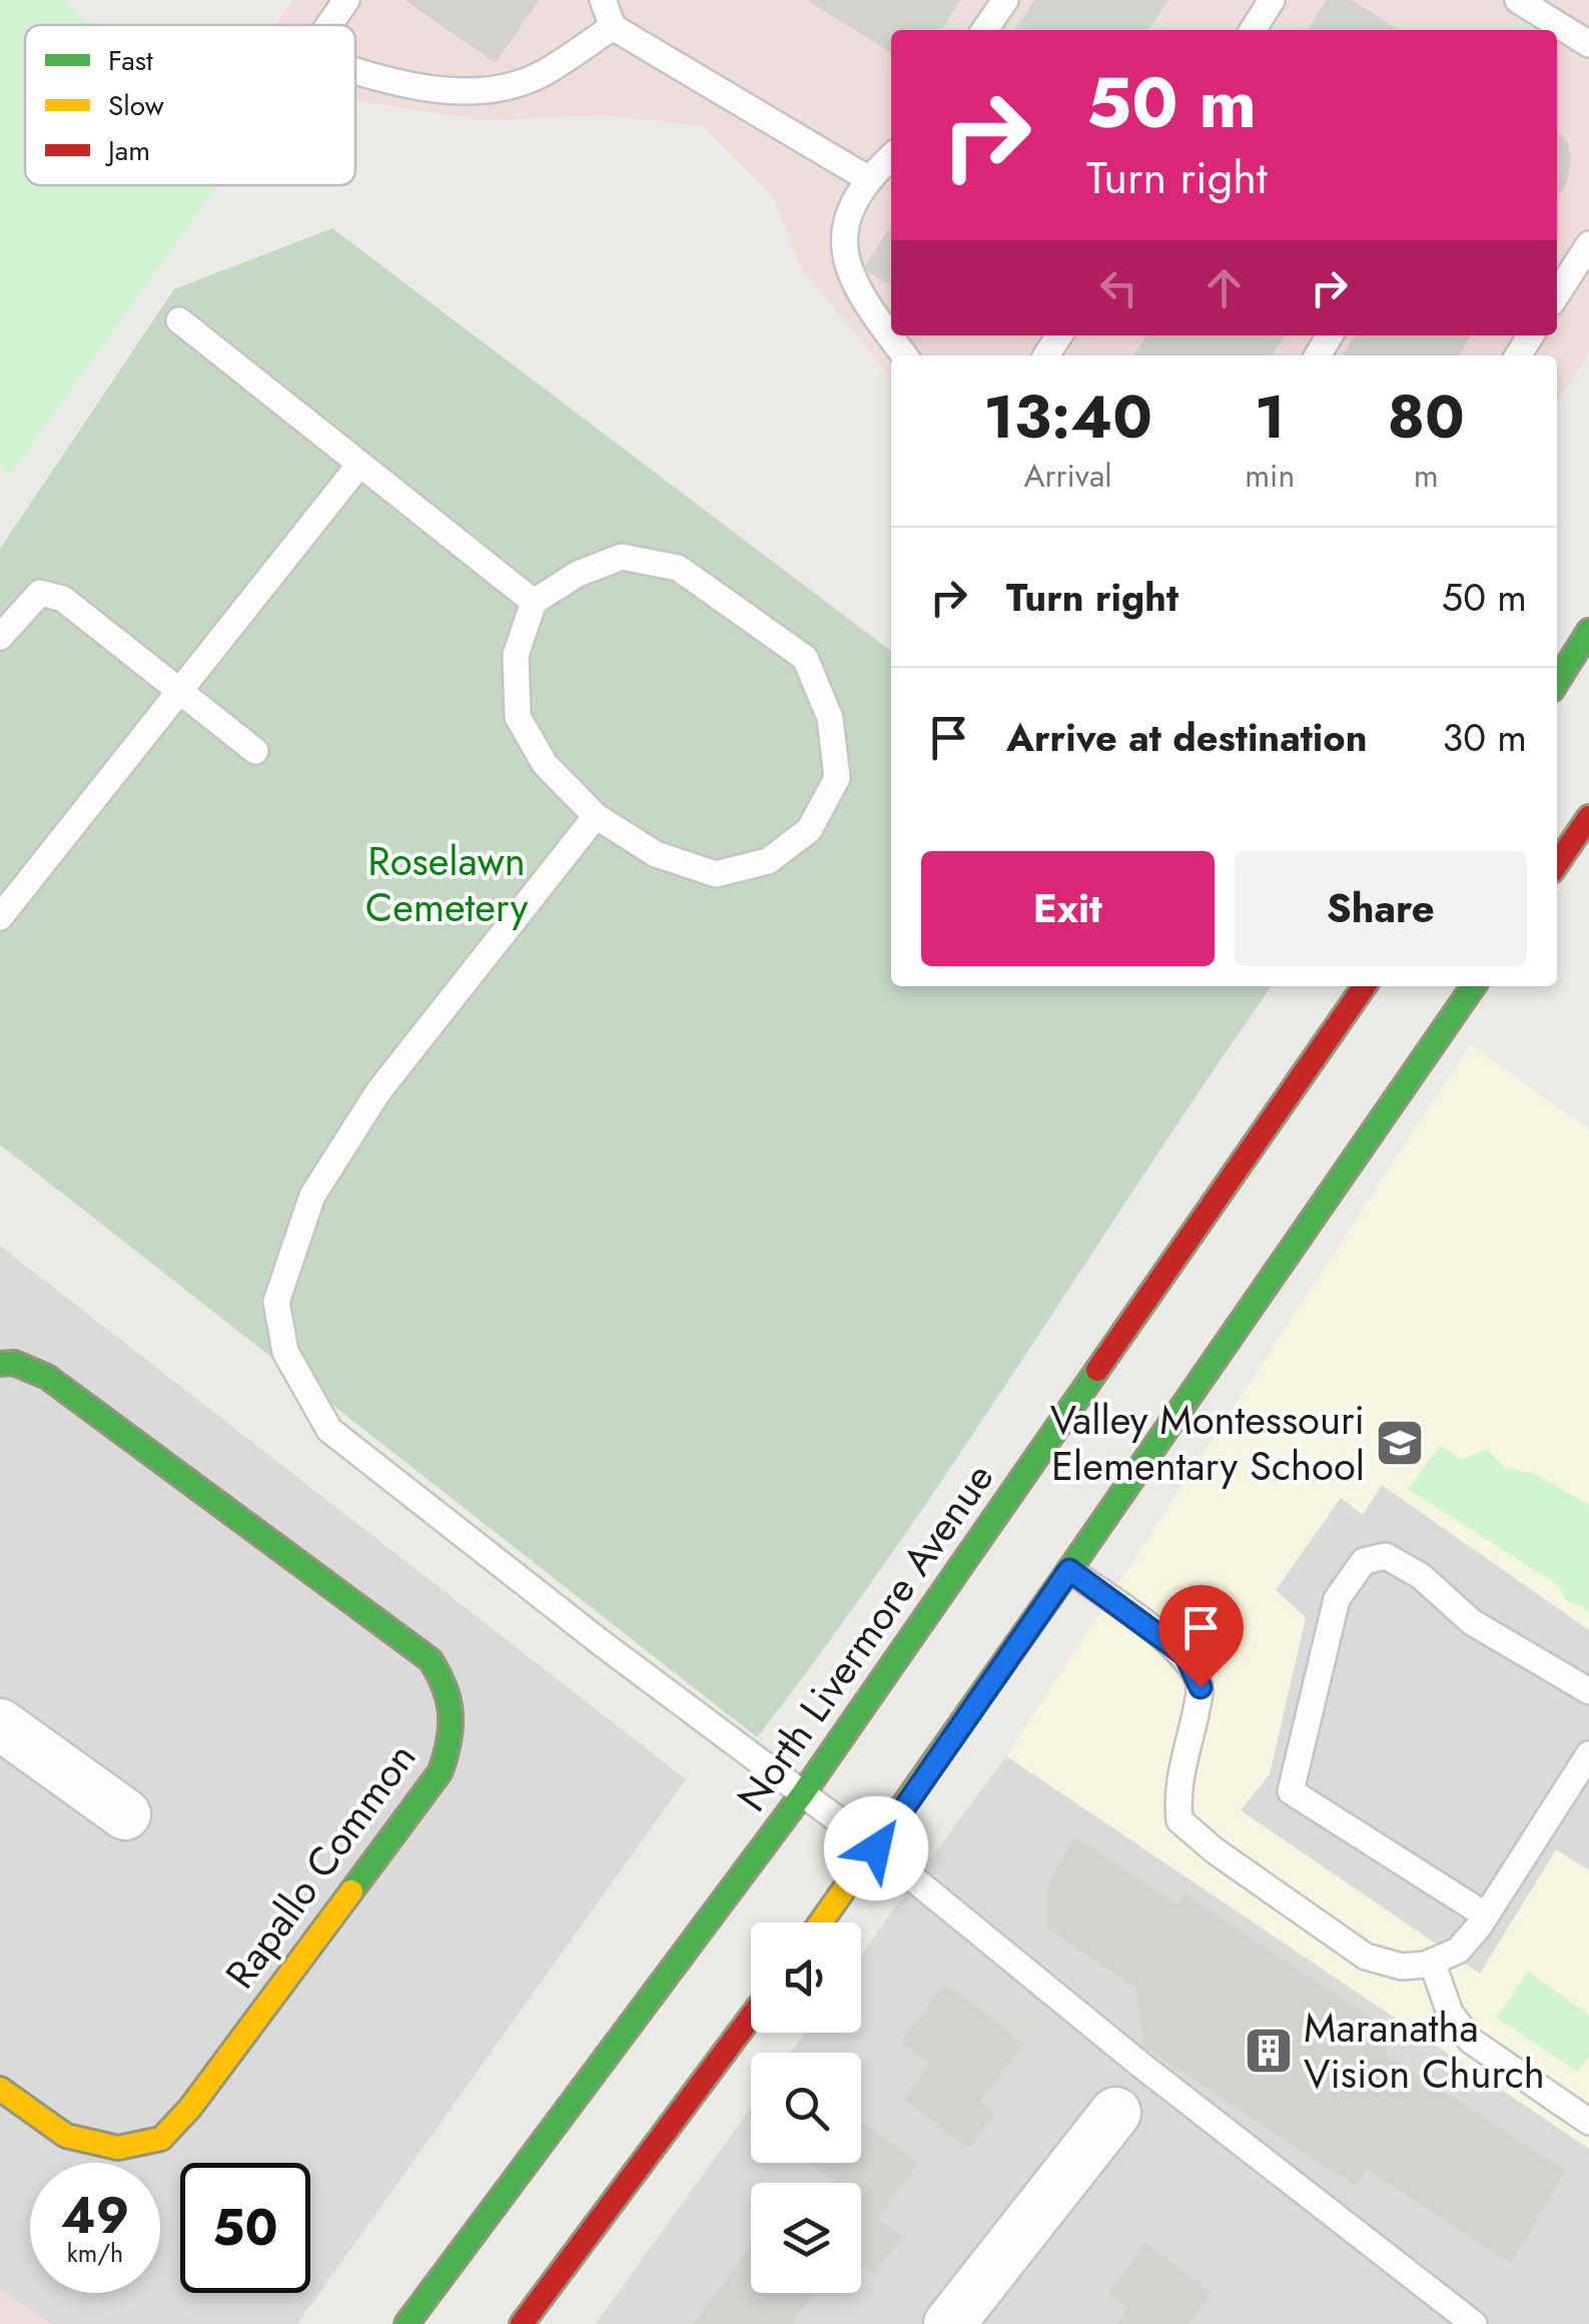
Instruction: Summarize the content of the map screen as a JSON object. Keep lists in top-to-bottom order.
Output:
{
  "streets": {
    "main road": ["North Livermore Avenue", "Rapallo Common"]
  },
  "parks": ["Roselawn Cemetery"],
  "places": {
    "school or university": ["Valley Montessouri Elementary School"],
    "building": ["Maranatha Vision Church"]
  },
  "legend": ["Fast", "Slow", "Jam"],
  "page": {
    "turn": ["50 m", "Turn right"],
    "eta": [
      "13:40",
      "Arrival",
      "1",
      "min",
      "80",
      "m"
    ],
    "list": [
      {
        "name": "Turn right",
        "value": "50 m"
      },
      {
        "name": "Arrive at destination",
        "value": "30 m"
      }
    ],
    "buttons": ["Exit", "Share"],
    "speed": "49 km/h",
    "limit": "50"
  }
}
